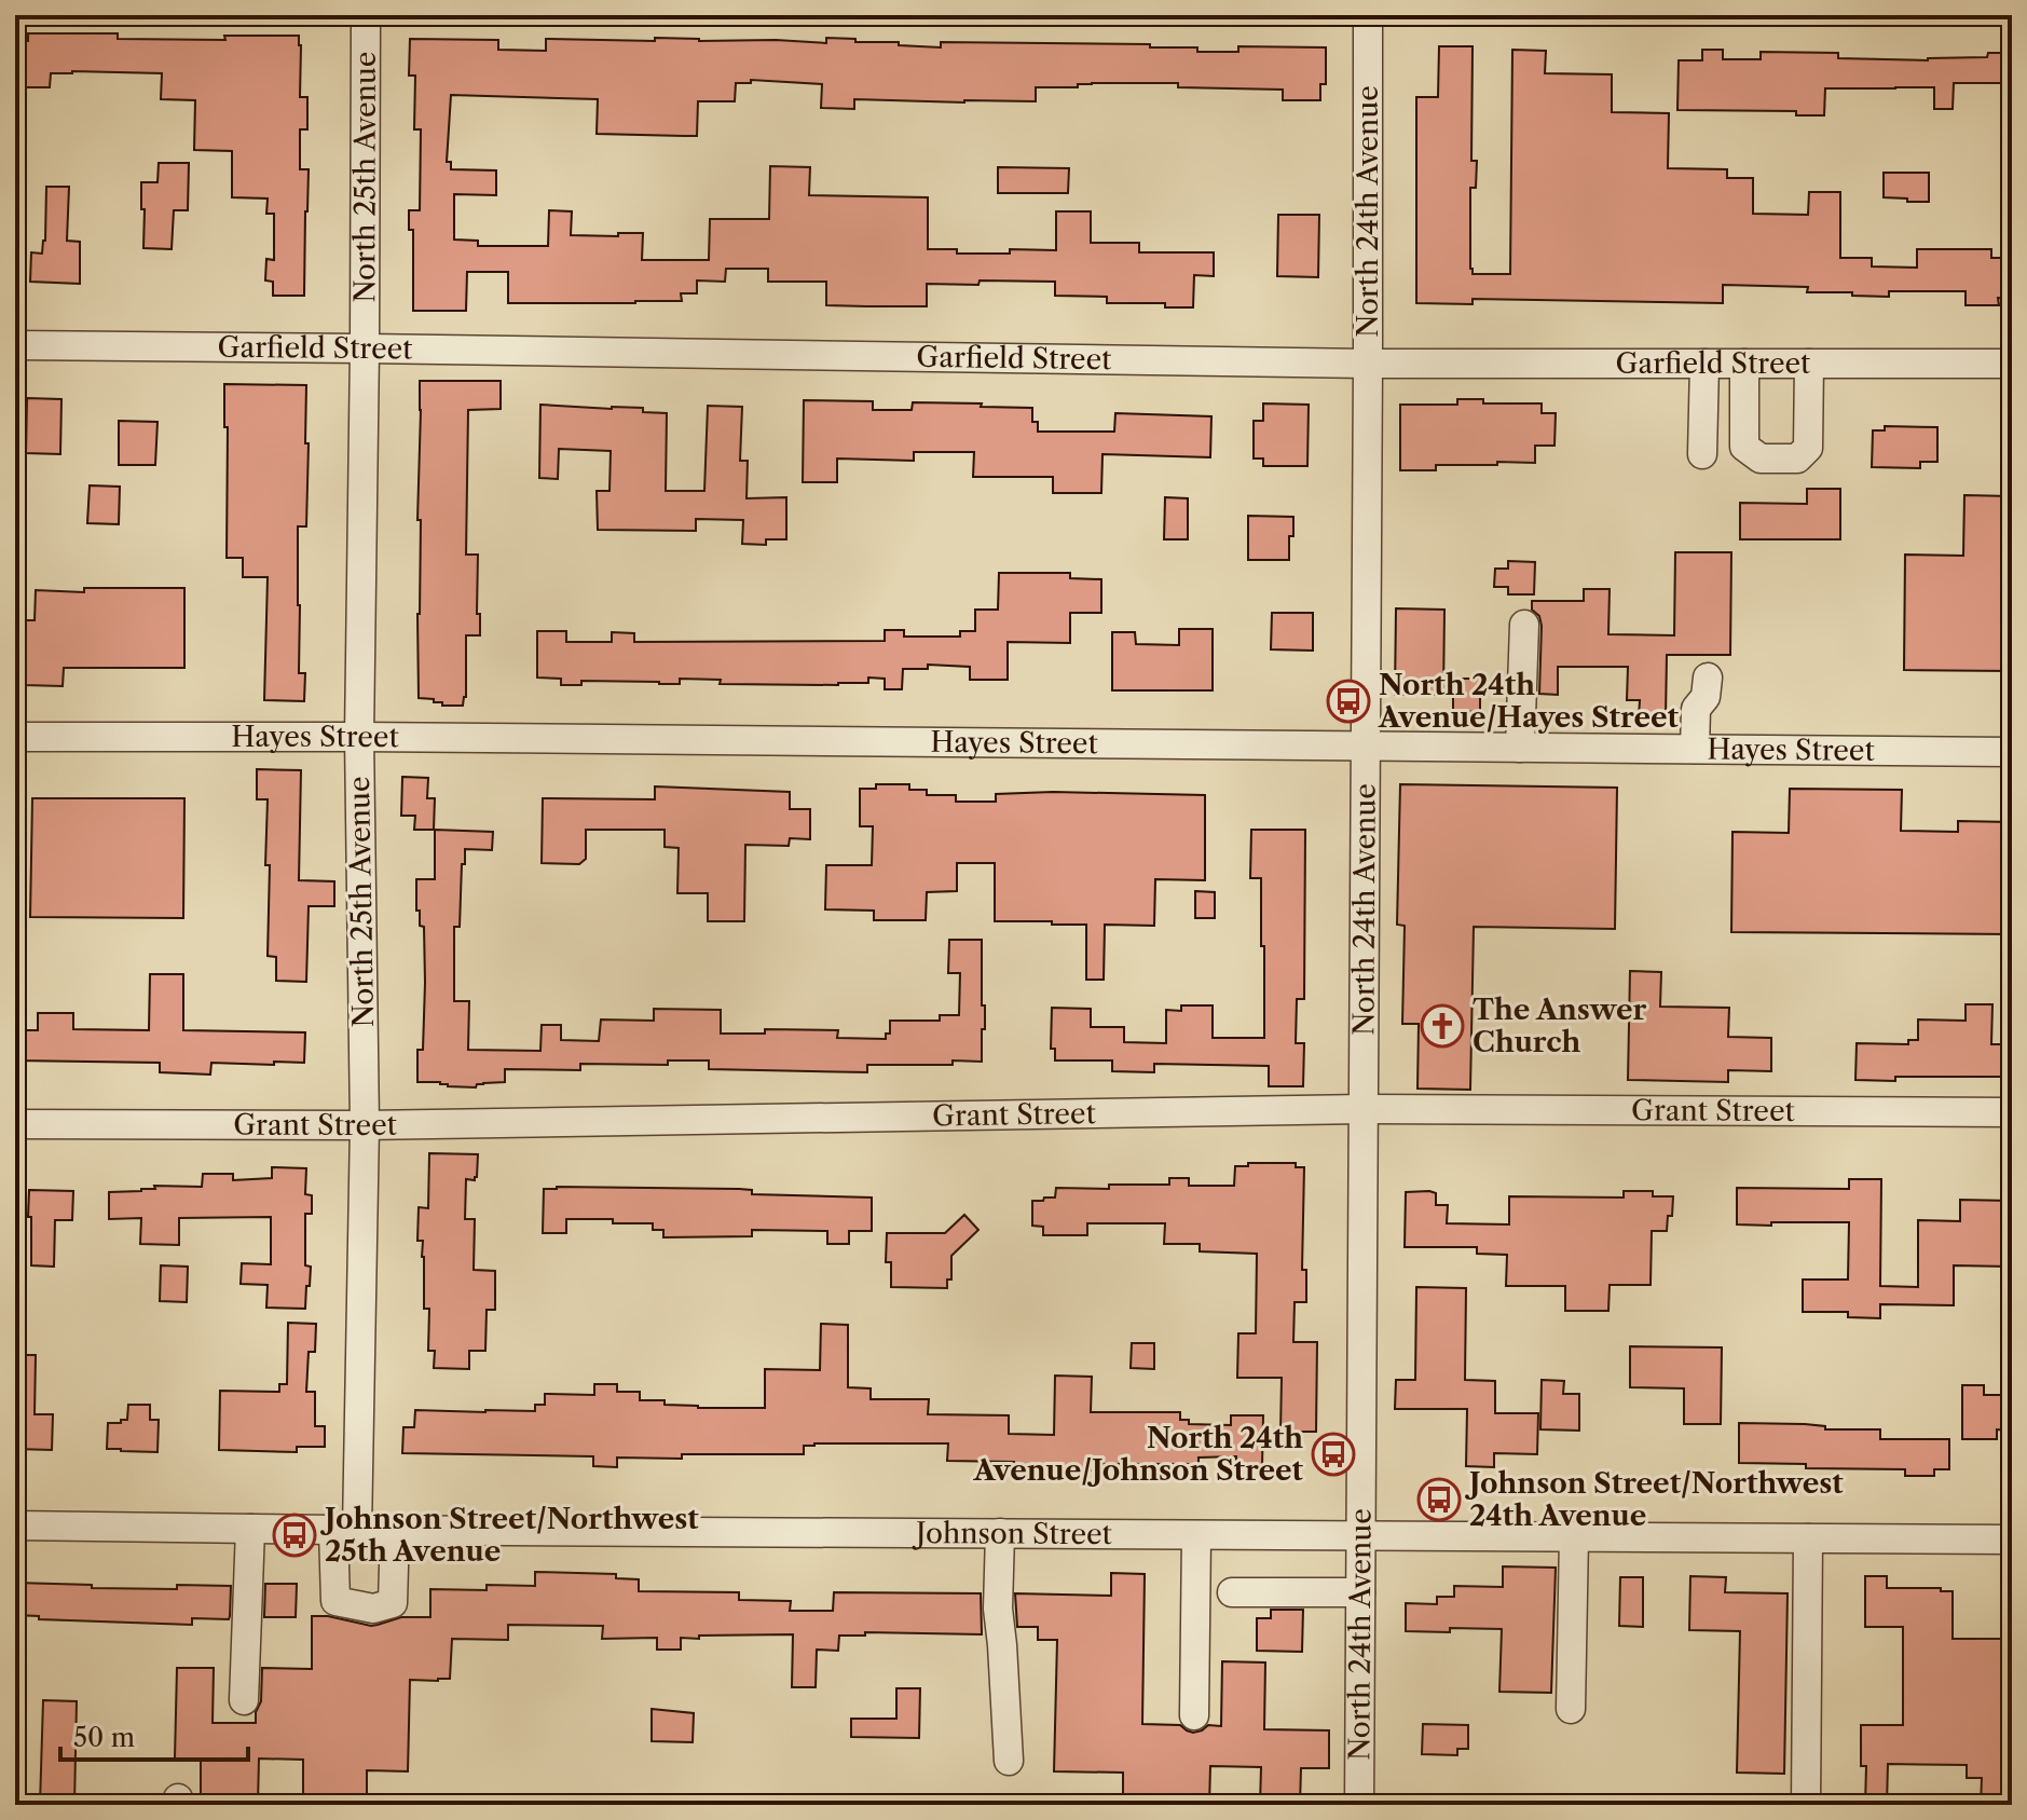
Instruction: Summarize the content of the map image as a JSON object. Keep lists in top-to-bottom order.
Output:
{
  "streets": {
    "street": [
      "North 25th Avenue",
      "North 24th Avenue",
      "Garfield Street",
      "Hayes Street",
      "Grant Street",
      "Johnson Street"
    ]
  },
  "crossings": [
    ["North 25th Avenue", "Garfield Street"],
    ["North 25th Avenue", "Hayes Street"],
    ["North 25th Avenue", "Grant Street"],
    ["North 25th Avenue", "Johnson Street"],
    ["North 24th Avenue", "Garfield Street"],
    ["North 24th Avenue", "Hayes Street"],
    ["North 24th Avenue", "Grant Street"],
    ["North 24th Avenue", "Johnson Street"]
  ],
  "places": {
    "bus stop": [
      "North 24th Avenue/Hayes Street",
      "North 24th Avenue/Johnson Street",
      "Johnson Street/Northwest 24th Avenue",
      "Johnson Street/Northwest 25th Avenue"
    ],
    "church": ["The Answer Church"]
  },
  "scale_bar": "50 m"
}
